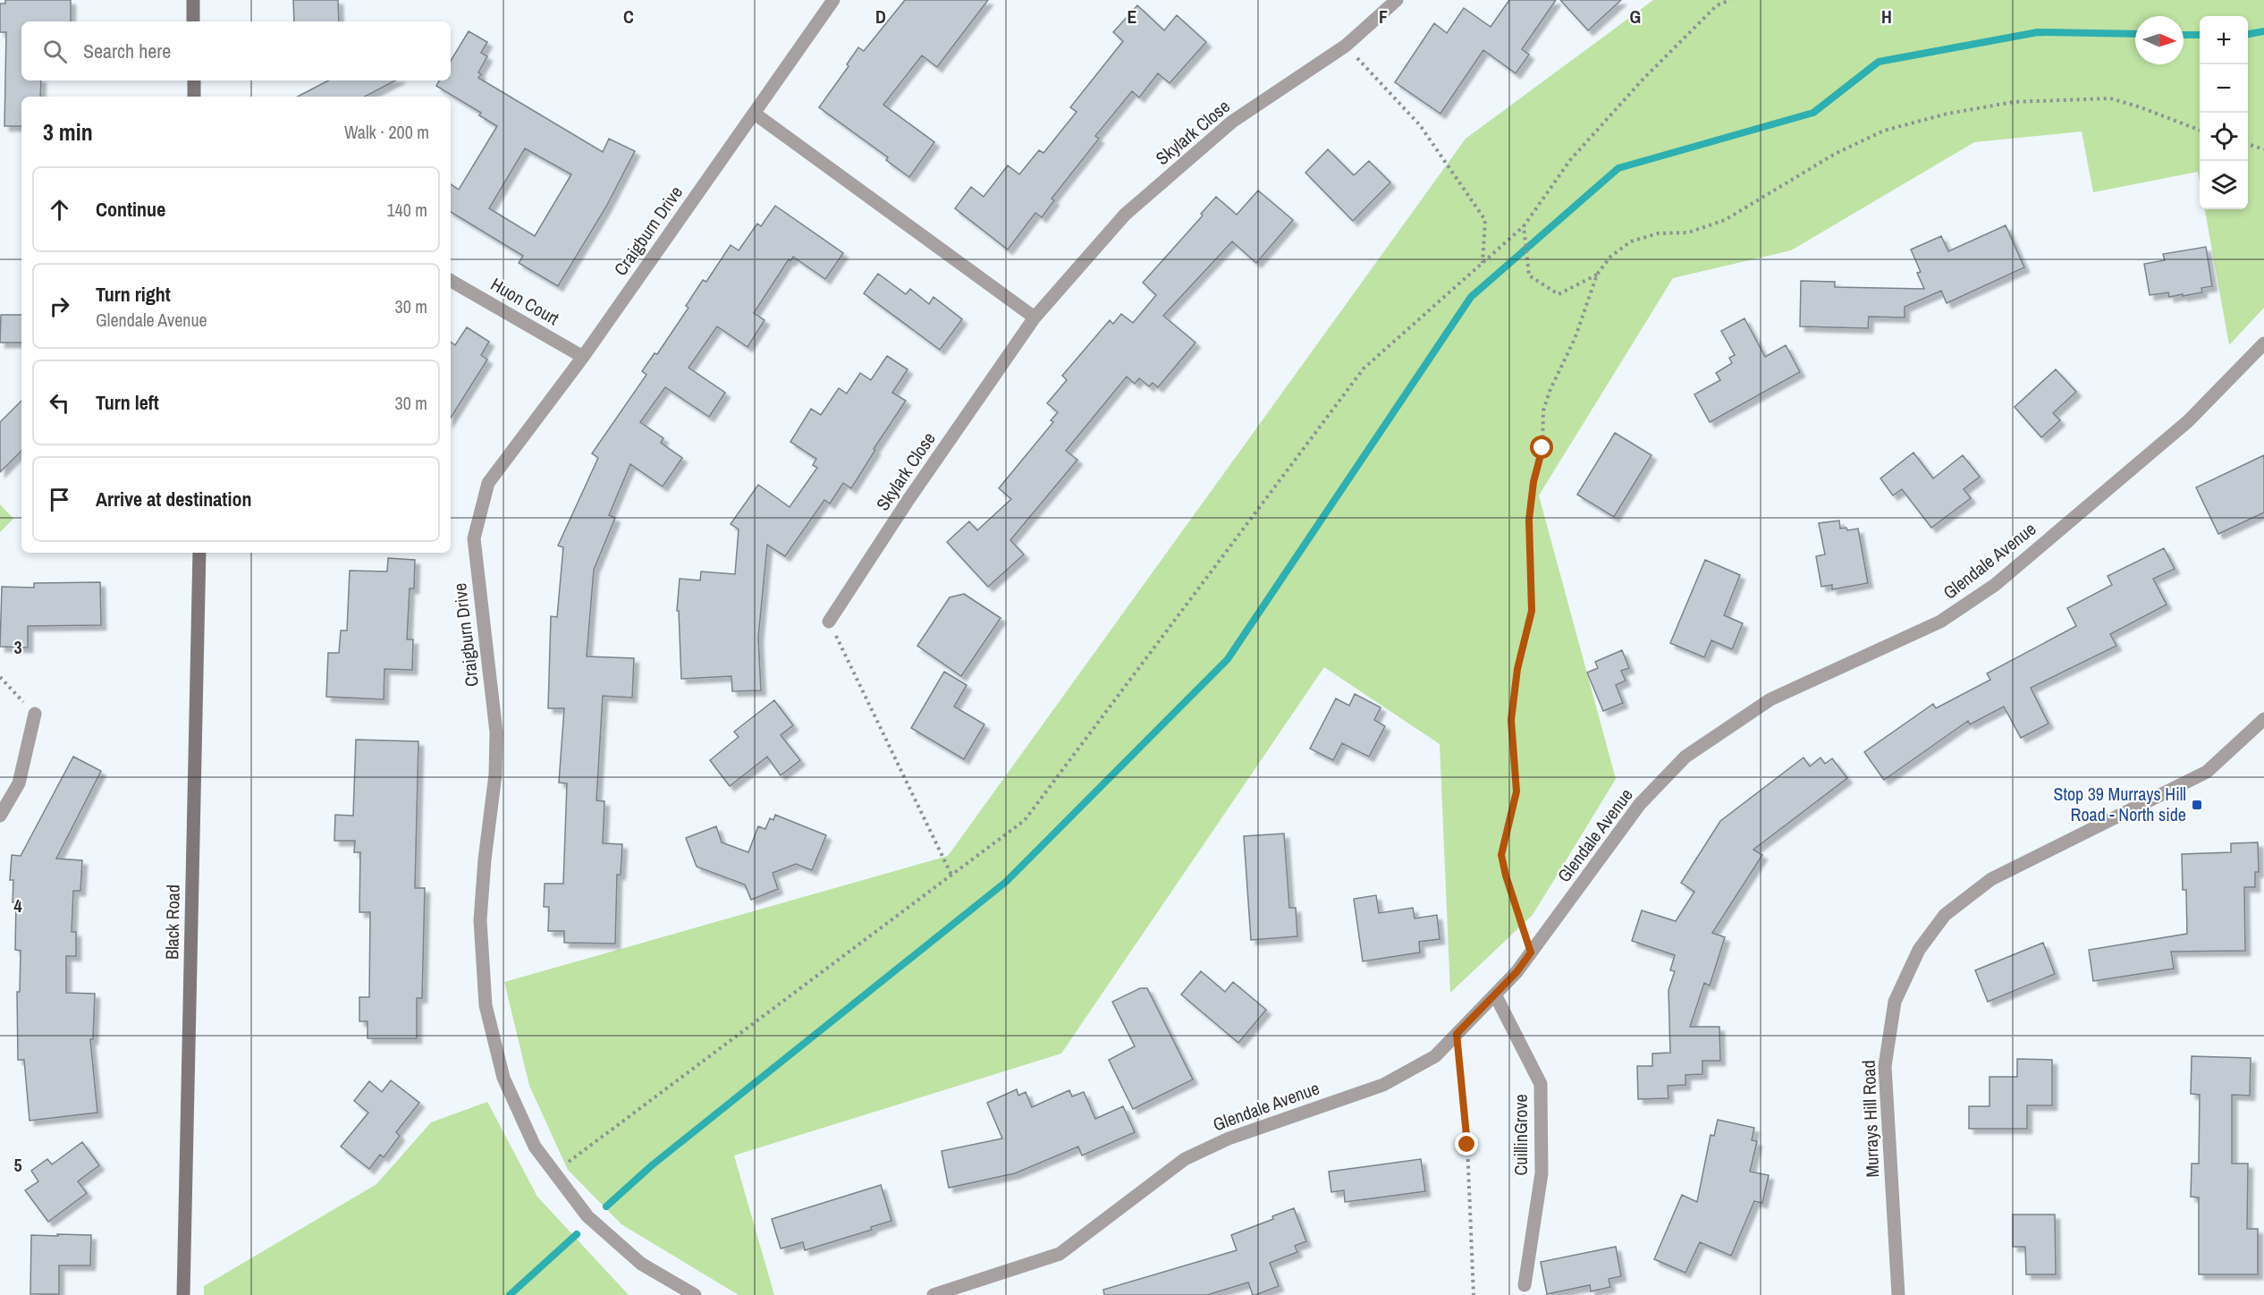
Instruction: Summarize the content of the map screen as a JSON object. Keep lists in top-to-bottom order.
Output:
{
  "streets": {
    "main road": ["Black Road"],
    "street": [
      "Skylark Close",
      "Craigburn Drive",
      "Huon Court",
      "Glendale Avenue",
      "Murrays Hill Road",
      "CuillinGrove"
    ]
  },
  "crossings": [
    ["Craigburn Drive", "Huon Court"],
    ["Glendale Avenue", "CuillinGrove"]
  ],
  "places": {
    "transit": ["Stop 39 Murrays Hill Road - North side"]
  },
  "north": "right",
  "page": {
    "map_buttons": ["+", "−"],
    "search": "Search here",
    "heading": ["3 min", "Walk · 200 m"],
    "list": [
      ["Continue", "140 m"],
      ["Turn right", "Glendale Avenue", "30 m"],
      ["Turn left", "30 m"],
      "Arrive at destination"
    ]
  },
  "grid": {
    "columns": [
      "C",
      "D",
      "E",
      "F",
      "G",
      "H"
    ],
    "rows": ["3", "4", "5"]
  }
}
